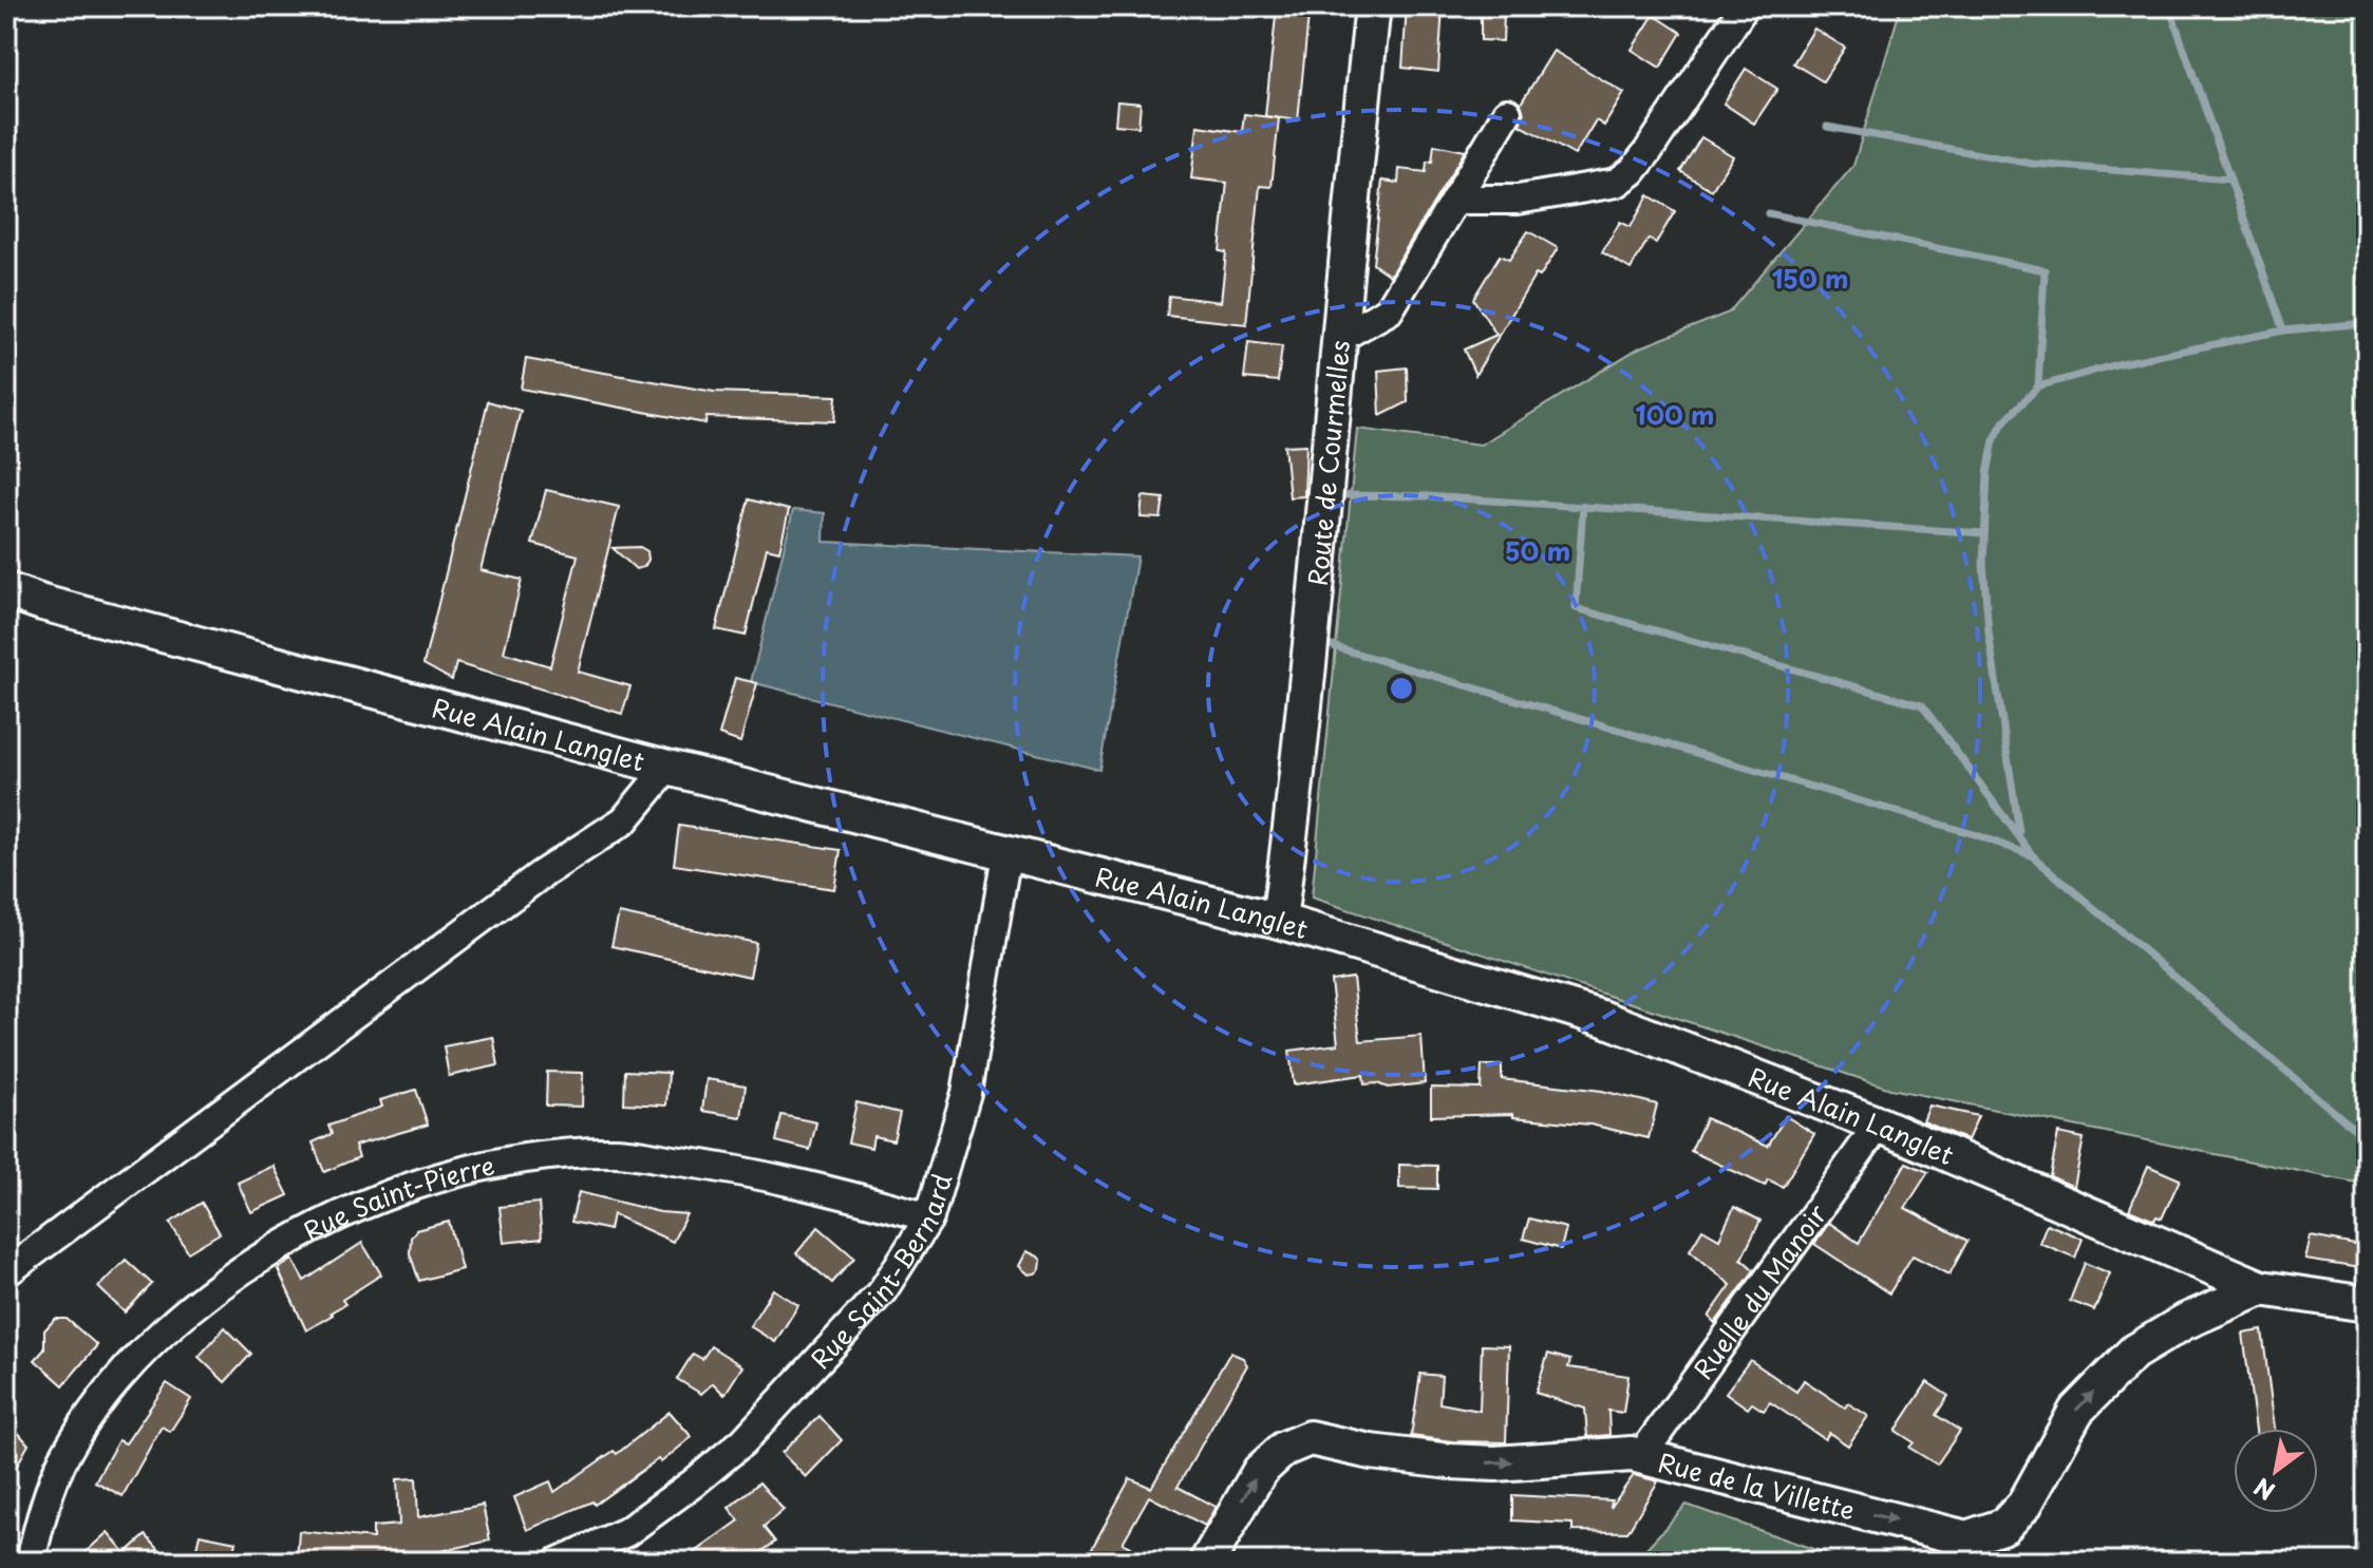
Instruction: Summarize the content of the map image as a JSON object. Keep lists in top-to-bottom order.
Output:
{
  "streets": {
    "street": [
      "Route de Courmelles",
      "Rue Alain Langlet",
      "Rue Saint-Pierre",
      "Rue Saint-Bernard",
      "Ruelle du Manoir",
      "Rue de la Villette"
    ]
  },
  "crossings": [
    ["Route de Courmelles", "Rue Alain Langlet"],
    ["Rue Alain Langlet", "Rue Saint-Bernard"],
    ["Rue Alain Langlet", "Ruelle du Manoir"],
    ["Rue Alain Langlet", "Rue de la Villette"],
    ["Rue Saint-Pierre", "Rue Saint-Bernard"],
    ["Ruelle du Manoir", "Rue de la Villette"]
  ],
  "one_way": ["Rue de la Villette"],
  "north": "bottom left",
  "rings": ["150 m", "100 m", "50 m"]
}
